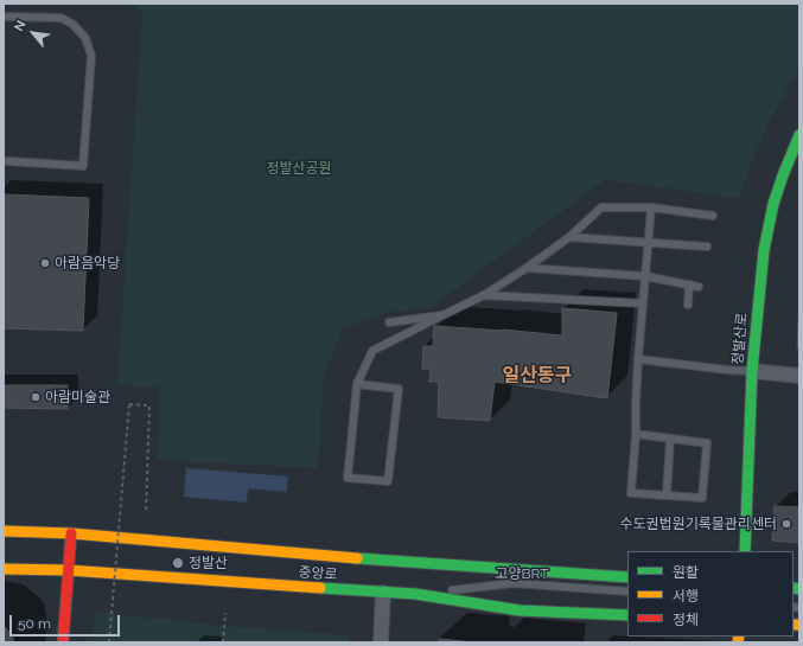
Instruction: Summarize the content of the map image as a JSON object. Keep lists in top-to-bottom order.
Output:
{
  "streets": {
    "main road": ["정발산로", "중앙로"],
    "lane": ["고양BRT"]
  },
  "crossings": [
    ["중앙로", "고양BRT"]
  ],
  "districts": ["일산동구"],
  "parks": ["정발산공원"],
  "places": [
    "아람음악당",
    "아람미술관",
    "수도권법원기록물관리센터",
    "정발산"
  ],
  "legend": ["원활", "서행", "정체"],
  "scale_bar": "50 m",
  "north": "top left"
}
